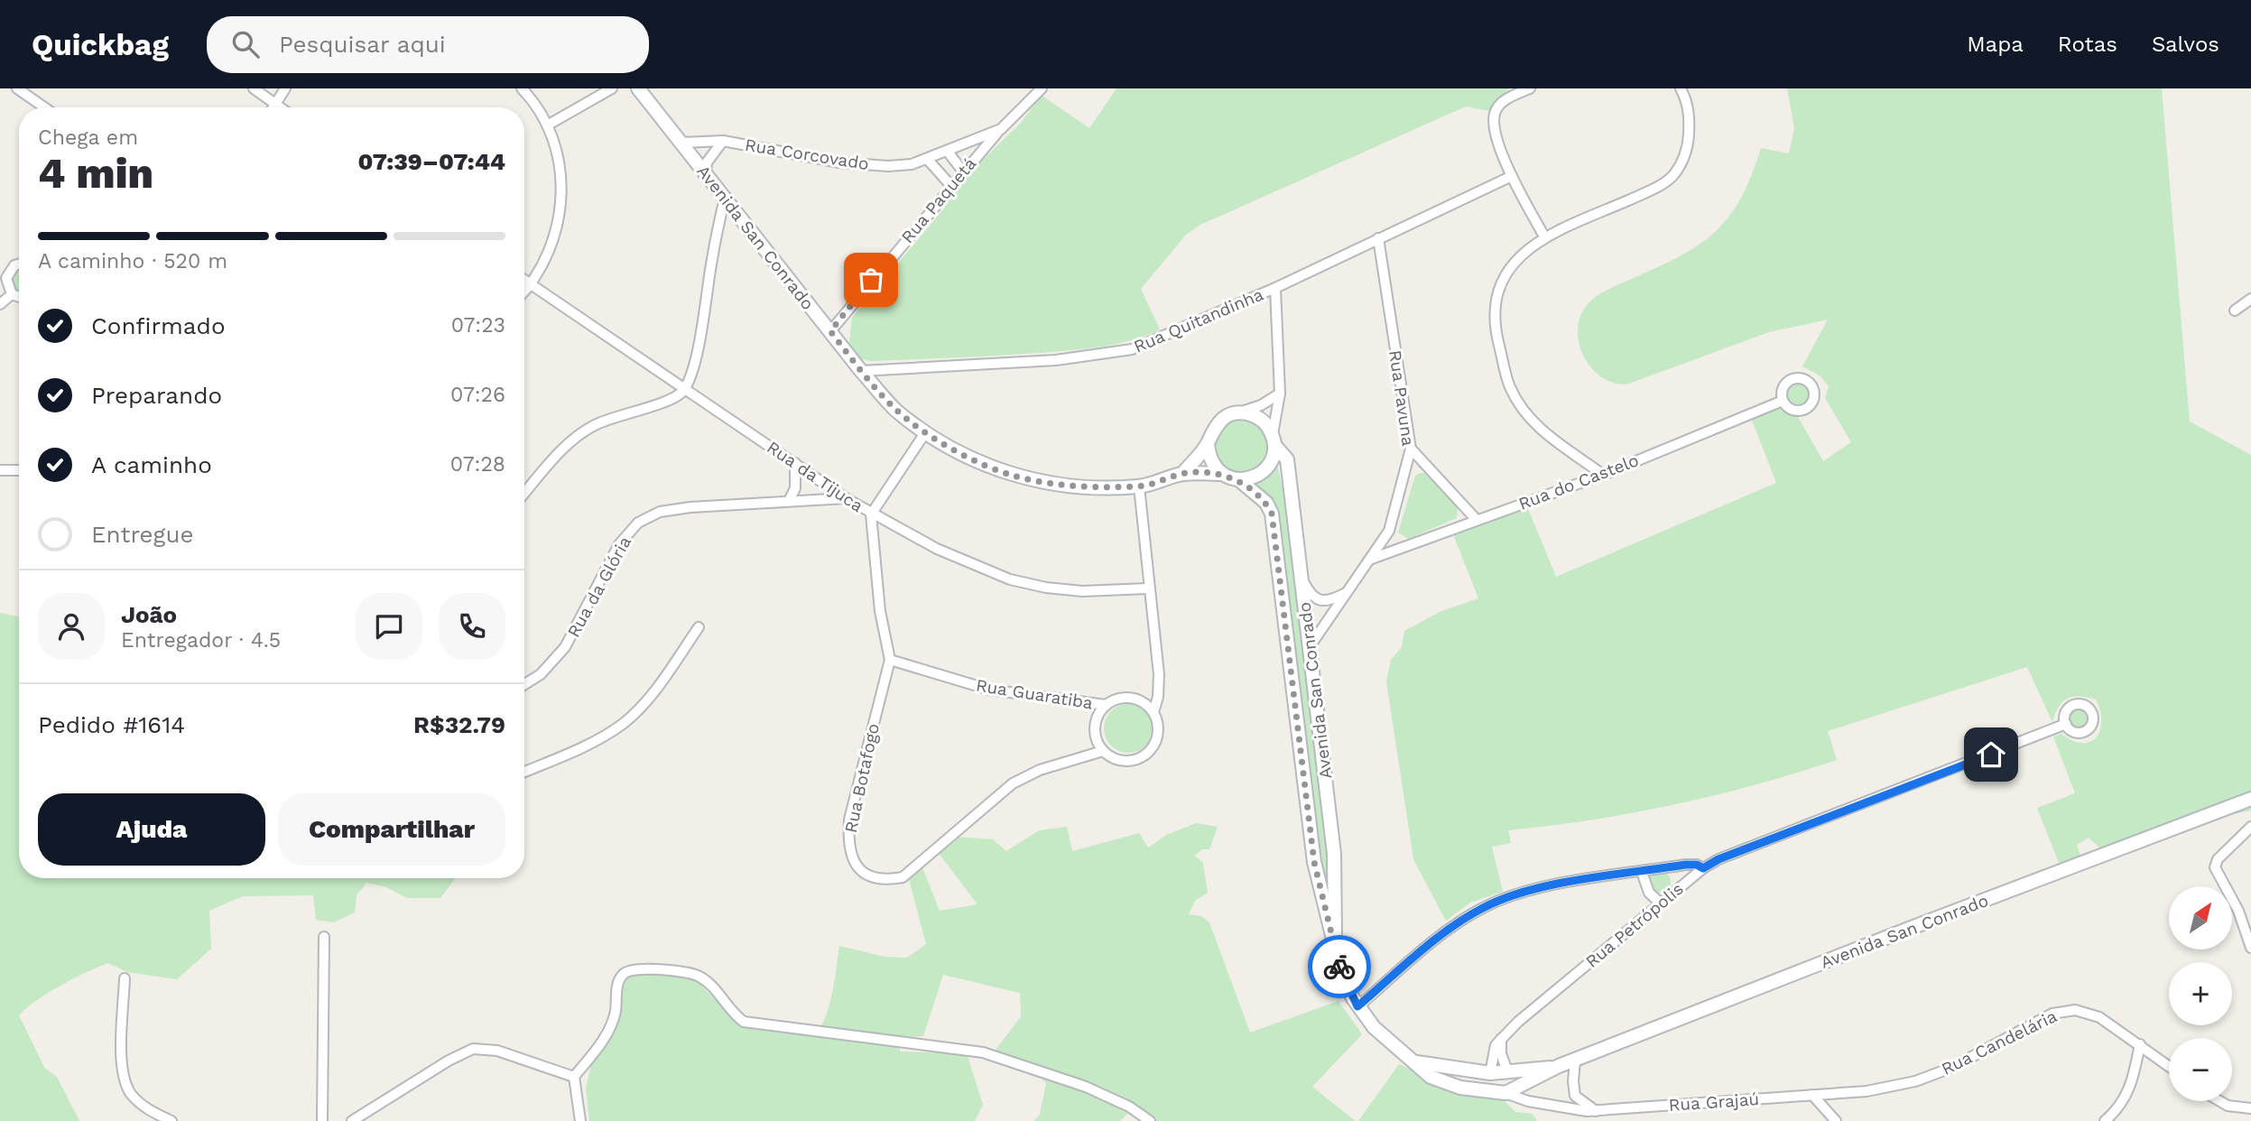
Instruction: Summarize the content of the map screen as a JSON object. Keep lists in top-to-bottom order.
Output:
{
  "streets": {
    "street": [
      "Rua Corcovado",
      "Rua Paquetá",
      "Avenida San Conrado",
      "Rua Quitandinha",
      "Rua Pavuna",
      "Rua da Tijuca",
      "Rua do Castelo",
      "Rua da Glória",
      "Rua Guaratiba",
      "Rua Botafogo",
      "Rua Petrópolis",
      "Rua Candelária",
      "Rua Grajaú"
    ]
  },
  "crossings": [
    ["Rua Corcovado", "Rua Paquetá"],
    ["Rua Corcovado", "Avenida San Conrado"],
    ["Rua Paquetá", "Avenida San Conrado"],
    ["Avenida San Conrado", "Rua Quitandinha"],
    ["Avenida San Conrado", "Rua Pavuna"],
    ["Avenida San Conrado", "Rua Grajaú"],
    ["Rua Quitandinha", "Rua Pavuna"],
    ["Rua Pavuna", "Rua do Castelo"],
    ["Rua da Tijuca", "Rua da Glória"],
    ["Rua da Tijuca", "Rua Botafogo"],
    ["Rua Guaratiba", "Rua Botafogo"],
    ["Rua Candelária", "Rua Grajaú"]
  ],
  "north": "top right",
  "page": {
    "header": "Quickbag",
    "search": "Pesquisar aqui",
    "nav": ["Mapa", "Rotas", "Salvos"],
    "heading": ["4 min", "Chega em", "07:39–07:44"],
    "panel": [
      "João",
      "Entregador · 4.5",
      "Pedido #1614",
      "R$32.79"
    ],
    "bar": "A caminho · 520 m",
    "list": [
      ["Confirmado", "07:23"],
      ["Preparando", "07:26"],
      ["A caminho", "07:28"],
      "Entregue"
    ],
    "buttons": ["Ajuda", "Compartilhar"],
    "map_buttons": ["+", "−"]
  }
}
